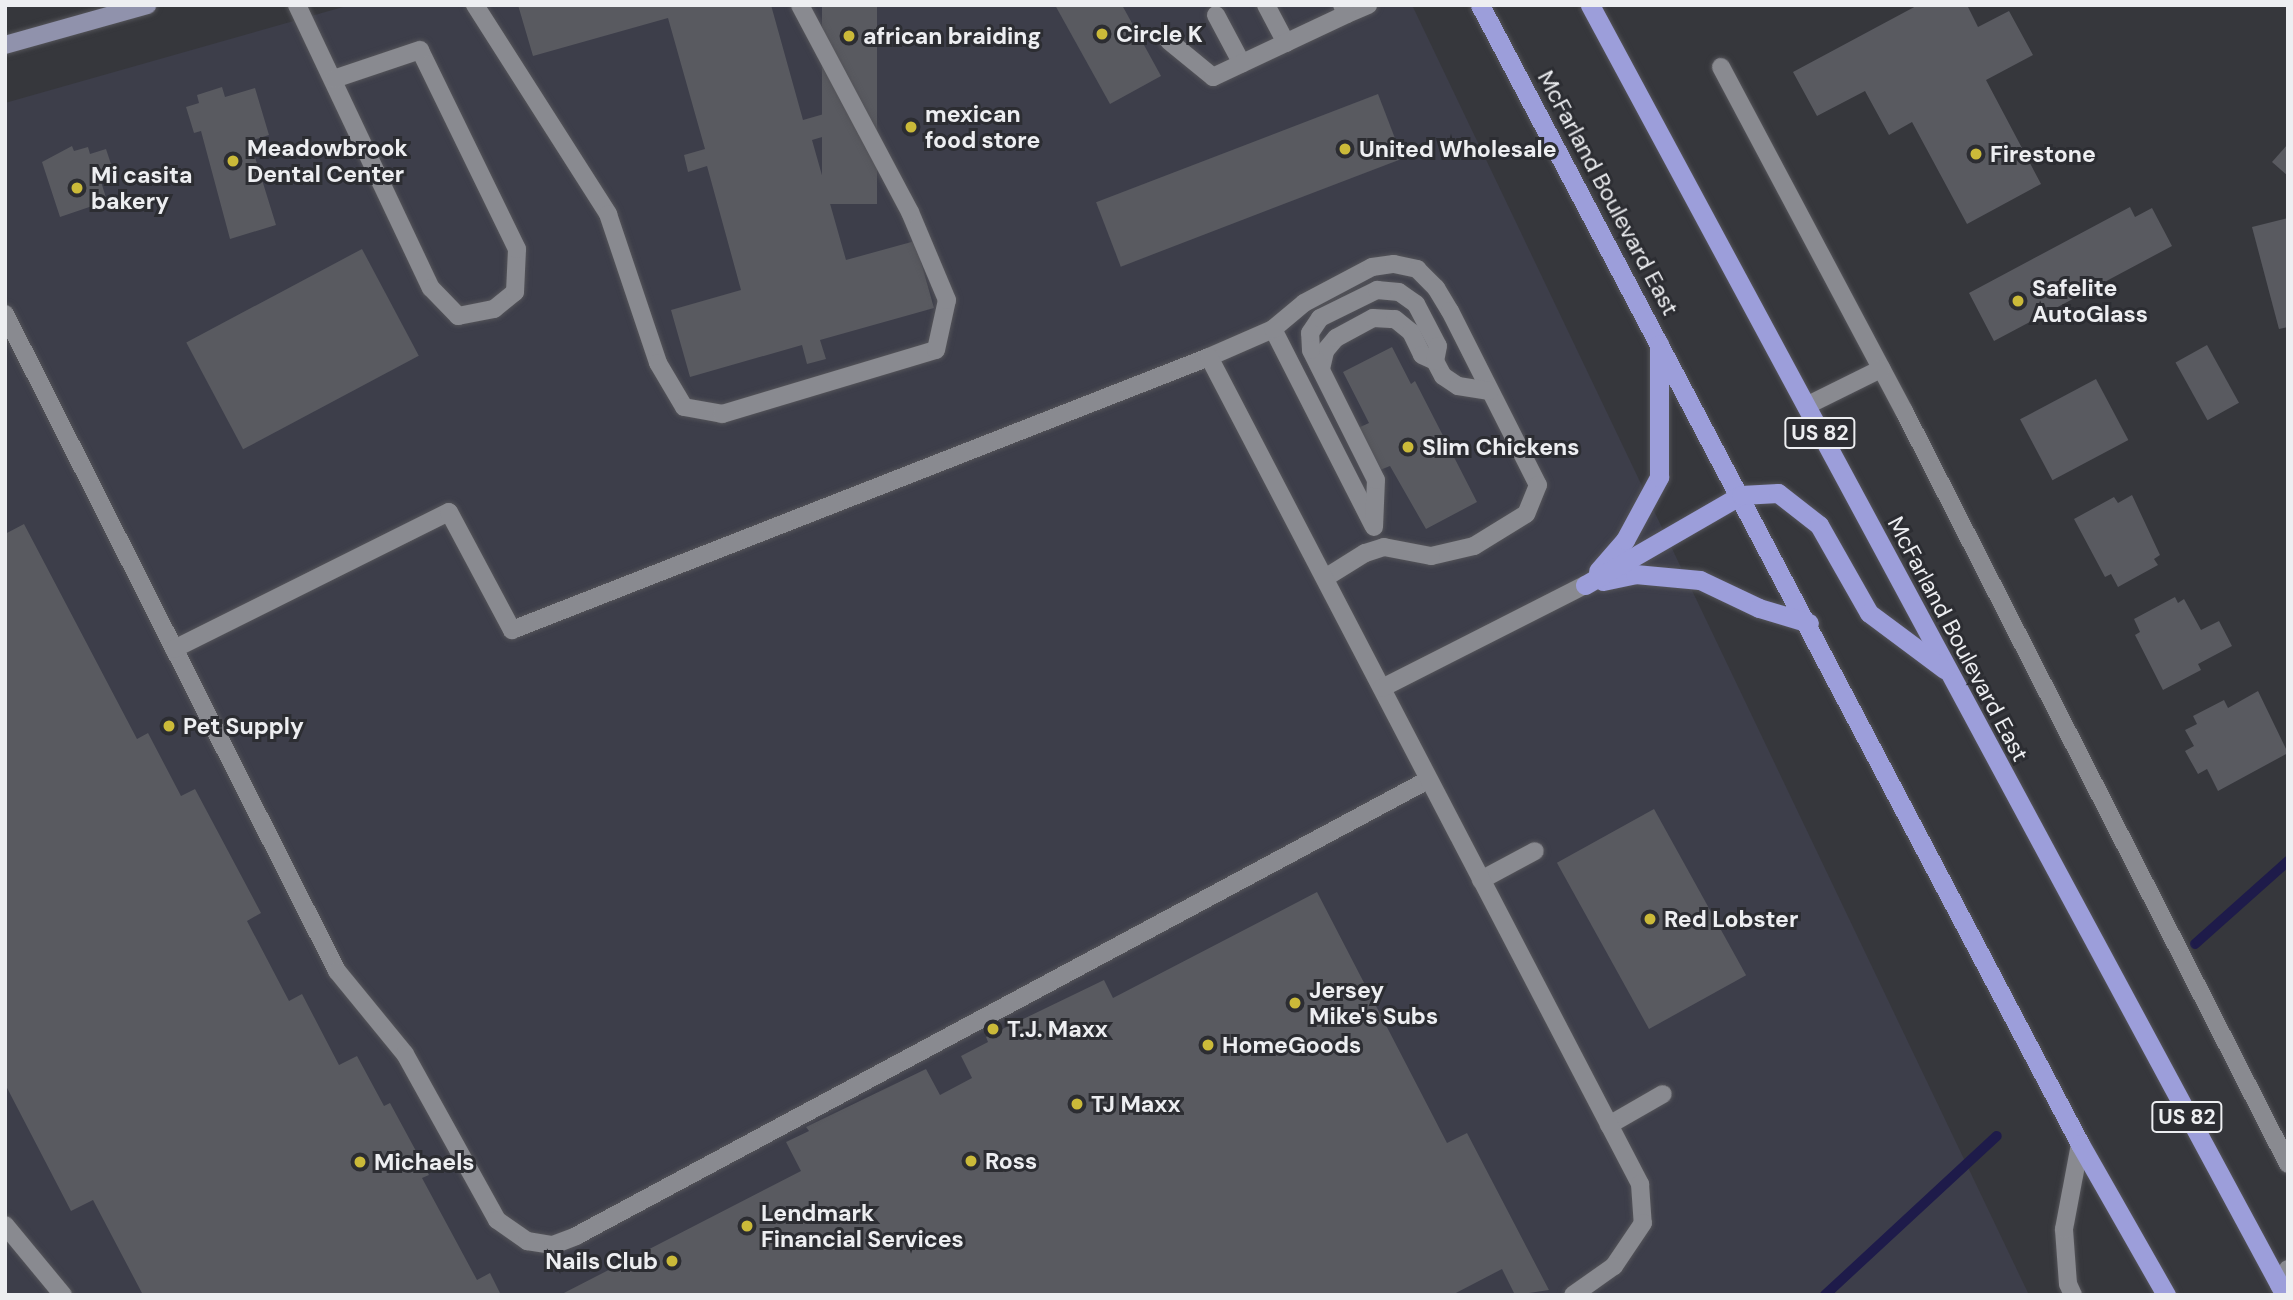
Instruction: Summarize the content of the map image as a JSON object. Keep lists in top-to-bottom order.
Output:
{
  "streets": {
    "highway": ["McFarland Boulevard East", "US 82"]
  },
  "places": [
    "Circle K",
    "african braiding",
    "mexican food store",
    "United Wholesale",
    "Firestone",
    "Meadowbrook Dental Center",
    "Mi casita bakery",
    "Safelite AutoGlass",
    "Slim Chickens",
    "Pet Supply",
    "Red Lobster",
    "Jersey Mike's Subs",
    "T.J. Maxx",
    "HomeGoods",
    "TJ Maxx",
    "Ross",
    "Michaels",
    "Lendmark Financial Services",
    "Nails Club"
  ]
}
